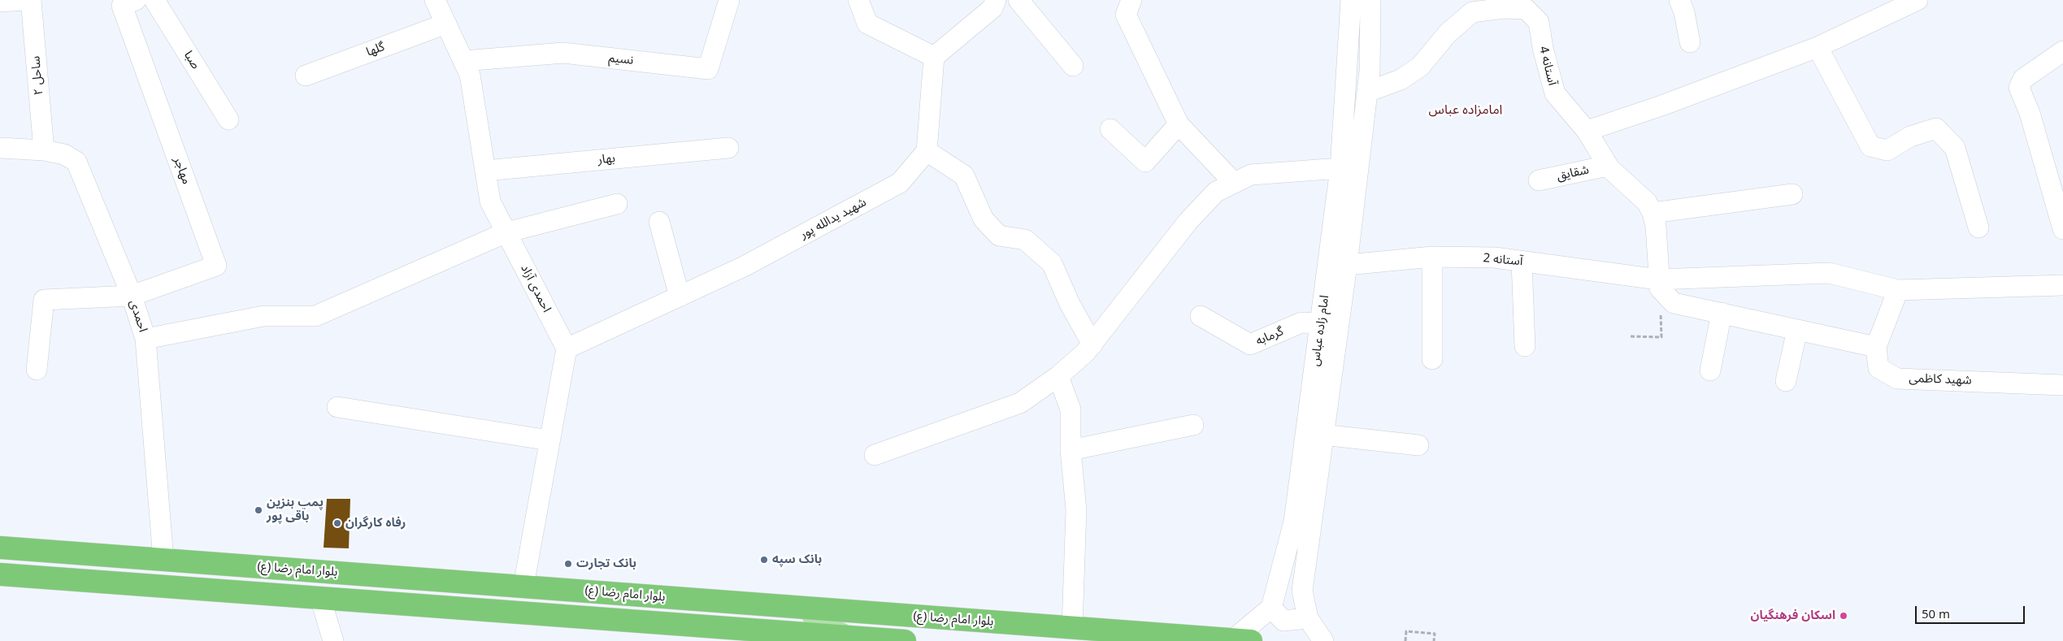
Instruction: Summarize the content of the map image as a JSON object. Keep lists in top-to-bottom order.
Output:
{
  "streets": {
    "highway": ["بلوار امام رضا (ع)"],
    "street": [
      "گلها",
      "نسیم",
      "صبا",
      "آستانه 4",
      "ساحل ۲",
      "بهار",
      "مهاجر",
      "شقایق",
      "شهید یدالله پور",
      "آستانه 2",
      "احمدی آزاد",
      "احمدی",
      "امام زاده عباس",
      "گرمابه",
      "شهید کاظمی"
    ]
  },
  "crossings": [
    ["گلها", "احمدی آزاد"],
    ["نسیم", "احمدی آزاد"],
    ["آستانه 4", "شقایق"],
    ["آستانه 4", "آستانه 2"],
    ["آستانه 4", "امام زاده عباس"],
    ["ساحل ۲", "احمدی"],
    ["بهار", "احمدی آزاد"],
    ["مهاجر", "احمدی"],
    ["شهید یدالله پور", "احمدی آزاد"],
    ["آستانه 2", "امام زاده عباس"],
    ["آستانه 2", "شهید کاظمی"],
    ["احمدی", "بلوار امام رضا (ع)"],
    ["امام زاده عباس", "گرمابه"]
  ],
  "districts": ["امامزاده عباس"],
  "places": [
    "پمپ بنزین باقی پور",
    "رفاه کارگران",
    "بانک سپه",
    "بانک تجارت",
    "اسکان فرهنگیان"
  ],
  "scale_bar": "50 m"
}
